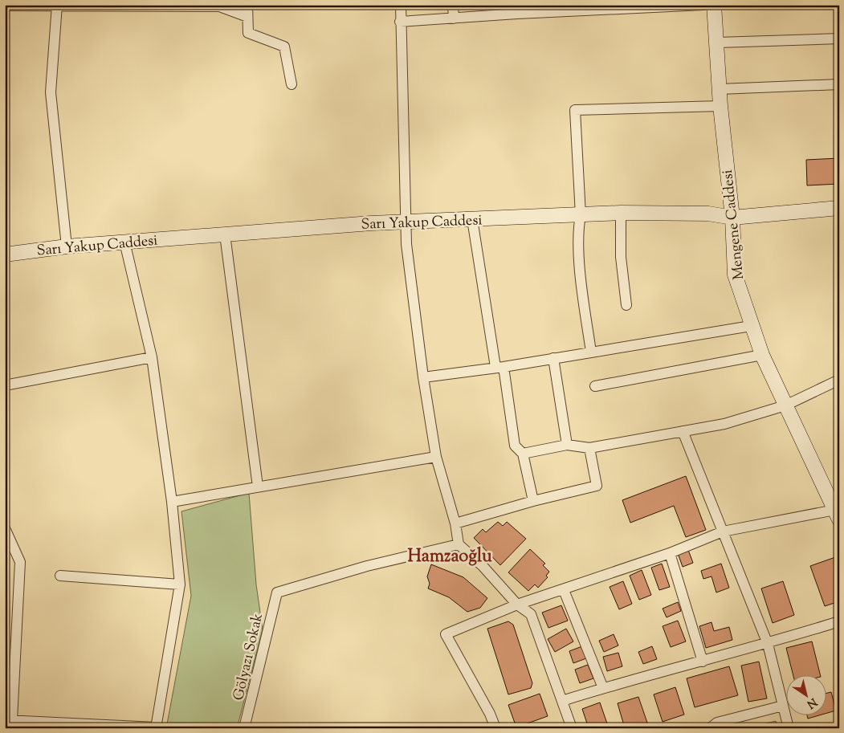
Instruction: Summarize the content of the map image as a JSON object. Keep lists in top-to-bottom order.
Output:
{
  "streets": {
    "street": ["Sarı Yakup Caddesi", "Mengene Caddesi", "Gölyazı Sokak"]
  },
  "crossings": [
    ["Sarı Yakup Caddesi", "Mengene Caddesi"]
  ],
  "districts": ["Hamzaoğlu"],
  "north": "bottom right"
}
